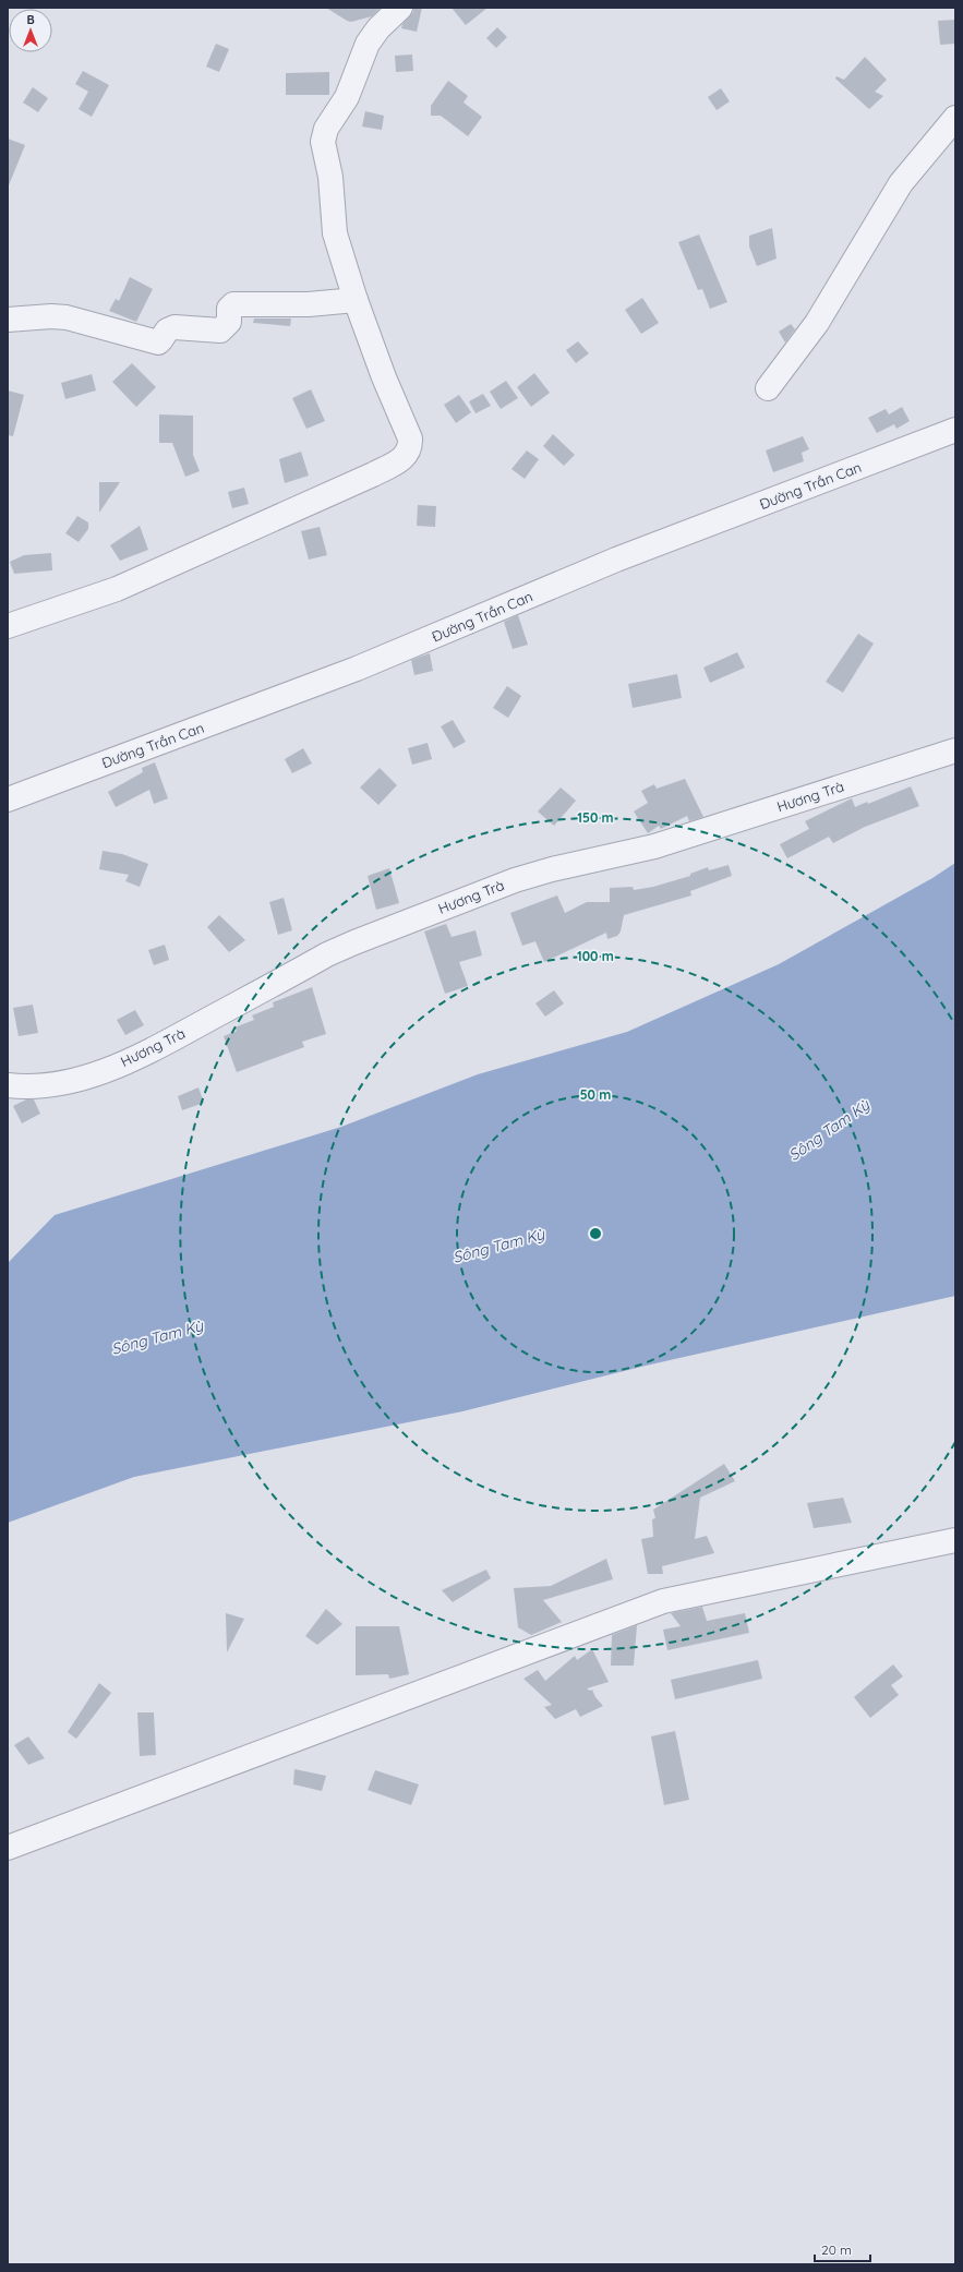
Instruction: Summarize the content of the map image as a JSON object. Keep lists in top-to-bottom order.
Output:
{
  "streets": {
    "street": ["Đường Trần Can", "Hương Trà"]
  },
  "water": ["Sông Tam Kỳ"],
  "scale_bar": "20 m",
  "north": "top",
  "rings": ["150 m", "100 m", "50 m"]
}
